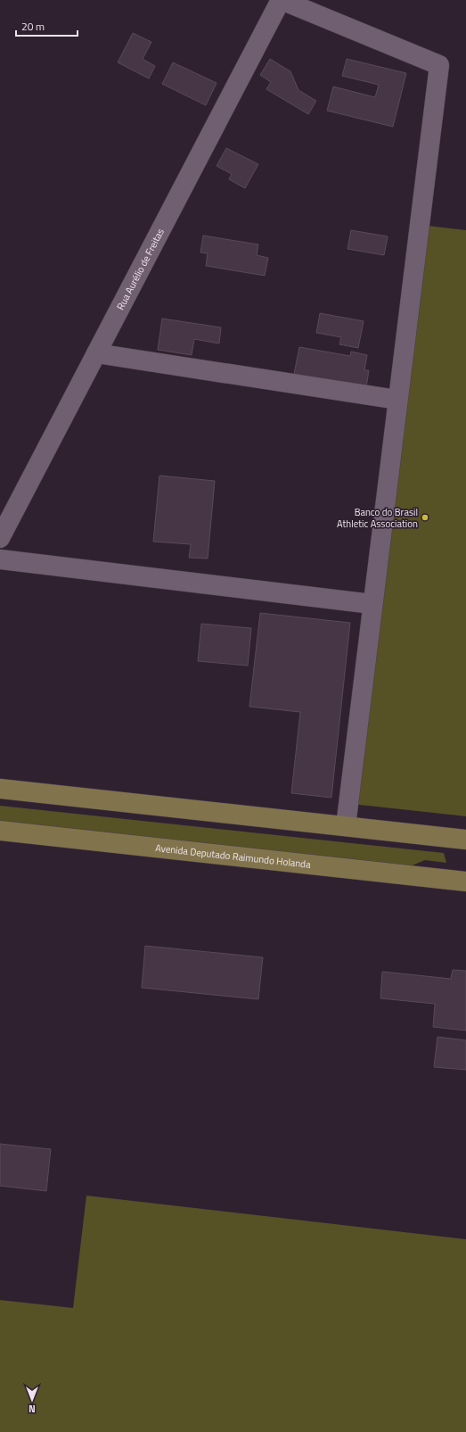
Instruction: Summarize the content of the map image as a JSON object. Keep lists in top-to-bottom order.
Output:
{
  "streets": {
    "main road": ["Avenida Deputado Raimundo Holanda"],
    "street": ["Rua Aurélio de Freitas"]
  },
  "places": ["Banco do Brasil Athletic Association"],
  "scale_bar": "20 m",
  "north": "bottom"
}
